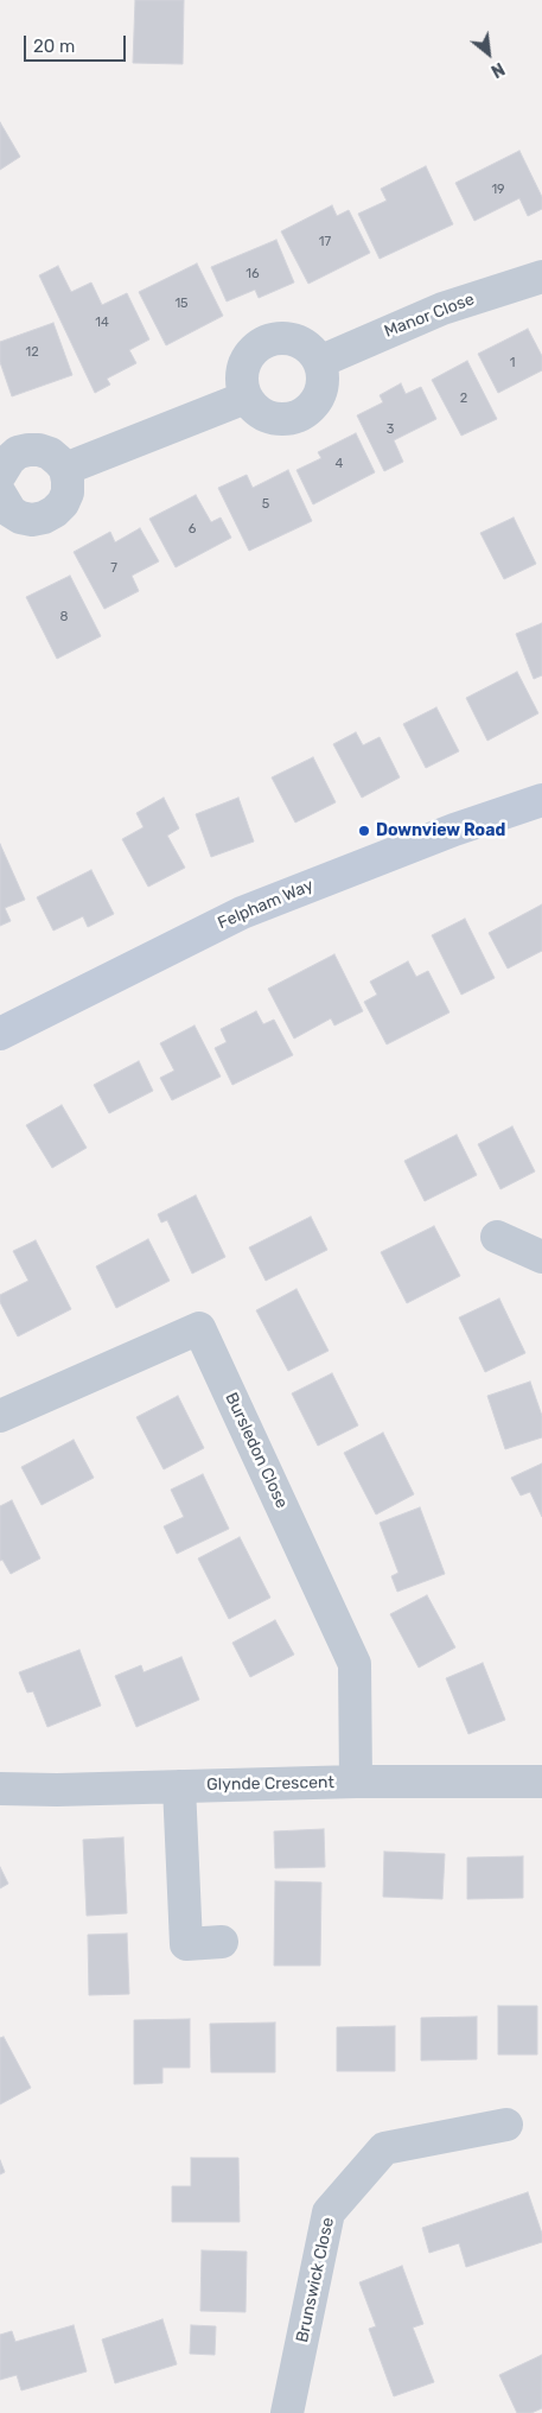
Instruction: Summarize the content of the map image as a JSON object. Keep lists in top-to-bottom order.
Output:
{
  "streets": {
    "main road": ["Felpham Way"],
    "street": [
      "Manor Close",
      "Bursledon Close",
      "Glynde Crescent",
      "Brunswick Close"
    ]
  },
  "crossings": [
    ["Bursledon Close", "Glynde Crescent"]
  ],
  "places": ["Downview Road"],
  "house_numbers": [
    "19",
    "17",
    "16",
    "15",
    "14",
    "12",
    "1",
    "2",
    "3",
    "4",
    "5",
    "6",
    "7",
    "8"
  ],
  "scale_bar": "20 m",
  "north": "bottom right"
}
